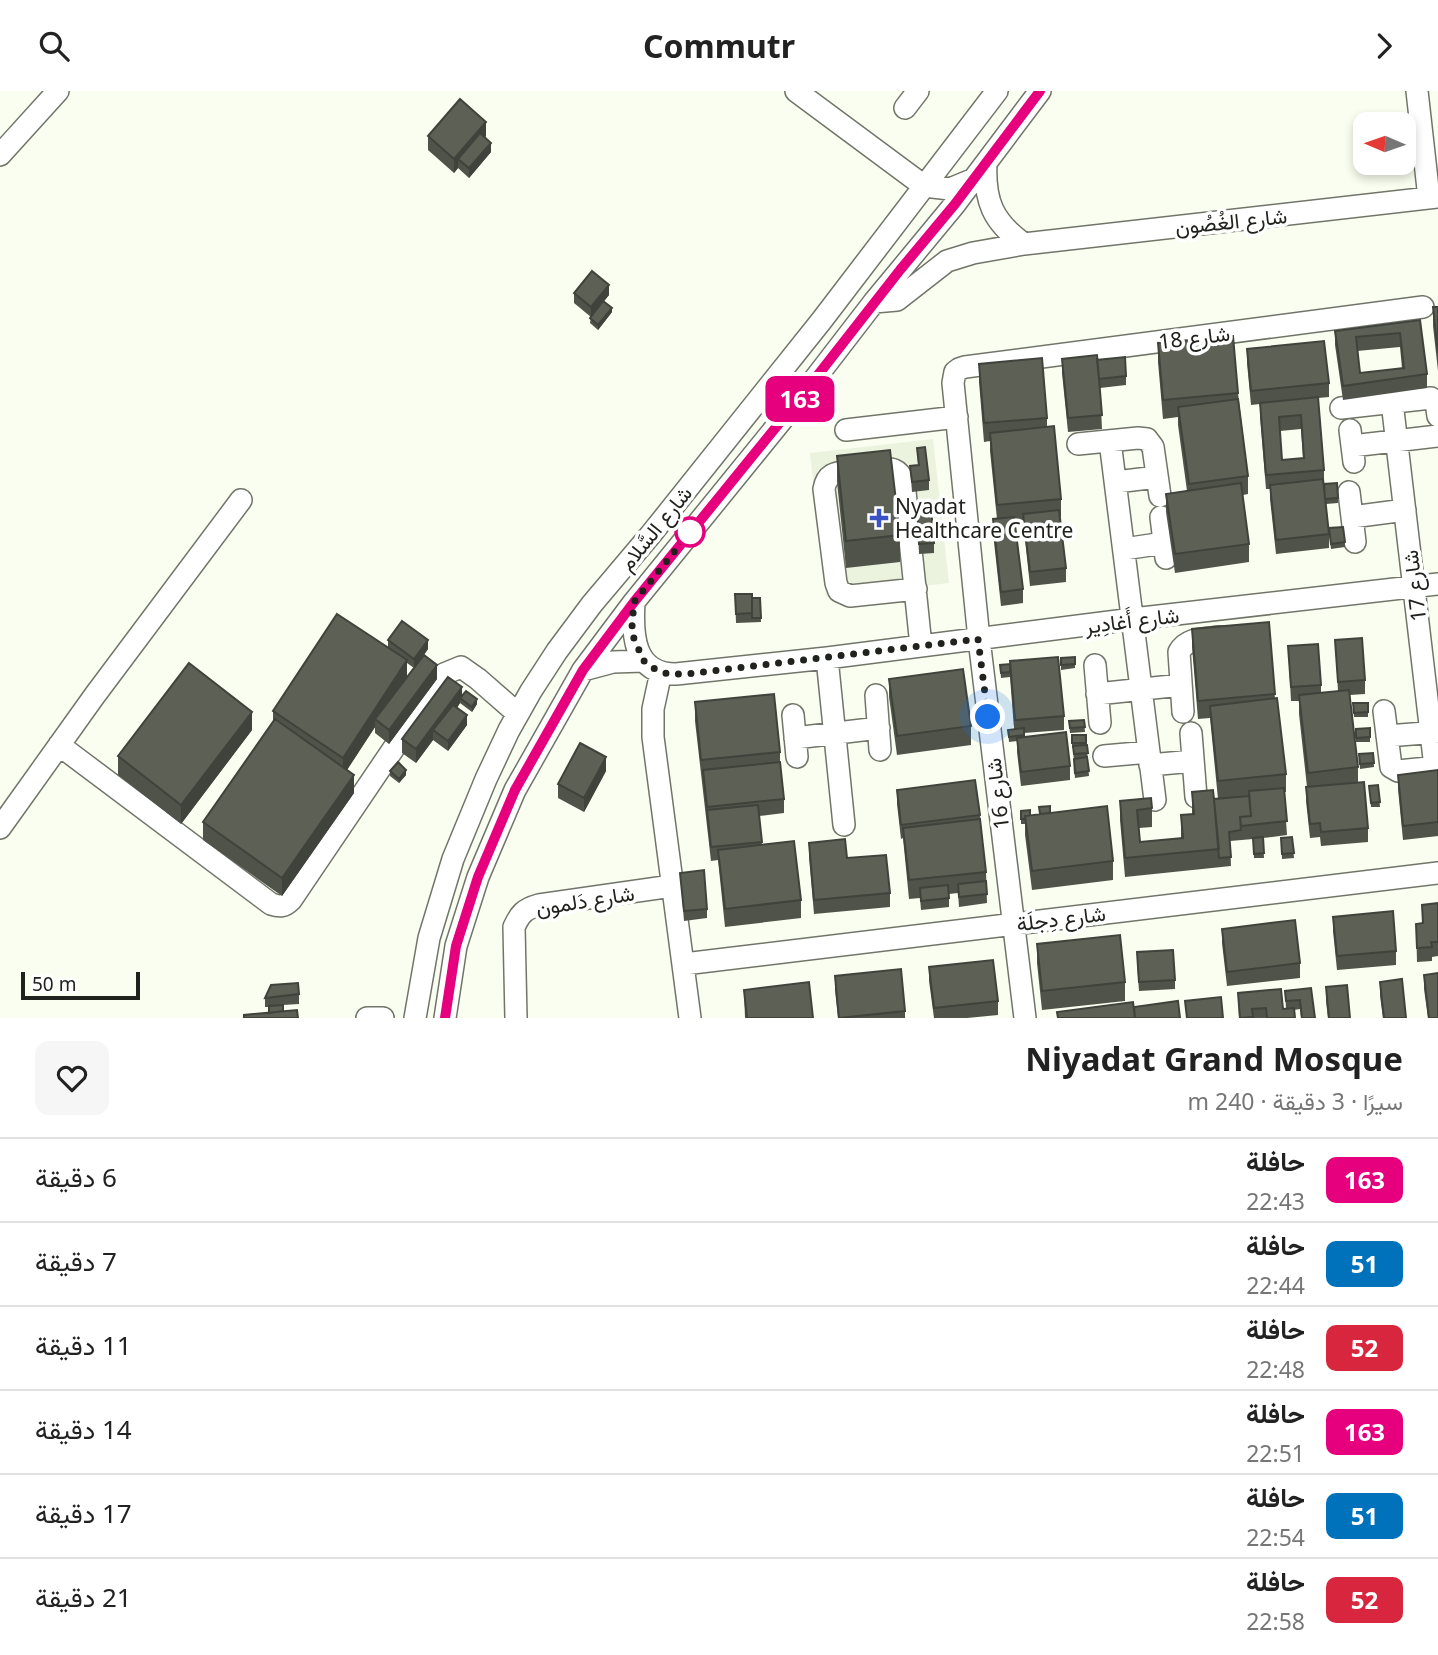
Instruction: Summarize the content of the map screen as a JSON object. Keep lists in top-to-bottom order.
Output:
{
  "streets": {
    "street": [
      "شارع الغُصُون",
      "شارع 18",
      "شارع السَّلام",
      "شارع 17",
      "شارع أَغادِير",
      "شارع 16",
      "شارع دَلمون",
      "شارع دِجلَة"
    ]
  },
  "crossings": [
    ["شارع الغُصُون", "شارع السَّلام"],
    ["شارع 18", "شارع 16"],
    ["شارع السَّلام", "شارع أَغادِير"],
    ["شارع 17", "شارع أَغادِير"],
    ["شارع أَغادِير", "شارع 16"],
    ["شارع 16", "شارع دِجلَة"]
  ],
  "places": {
    "health": ["Nyadat Healthcare Centre"]
  },
  "lines": ["bus line 163"],
  "scale_bar": "50 m",
  "north": "left",
  "page": {
    "header": "Commutr",
    "on_map": "163",
    "scale": "50 m",
    "heading": ["Niyadat Grand Mosque", "سيرًا · 3 دقيقة · 240 m"],
    "list": [
      {
        "mark": "163",
        "name": "حافلة",
        "note": "22:43",
        "value": "6 دقيقة"
      },
      {
        "mark": "51",
        "name": "حافلة",
        "note": "22:44",
        "value": "7 دقيقة"
      },
      {
        "mark": "52",
        "name": "حافلة",
        "note": "22:48",
        "value": "11 دقيقة"
      },
      {
        "mark": "163",
        "name": "حافلة",
        "note": "22:51",
        "value": "14 دقيقة"
      },
      {
        "mark": "51",
        "name": "حافلة",
        "note": "22:54",
        "value": "17 دقيقة"
      },
      {
        "mark": "52",
        "name": "حافلة",
        "note": "22:58",
        "value": "21 دقيقة"
      }
    ]
  }
}
